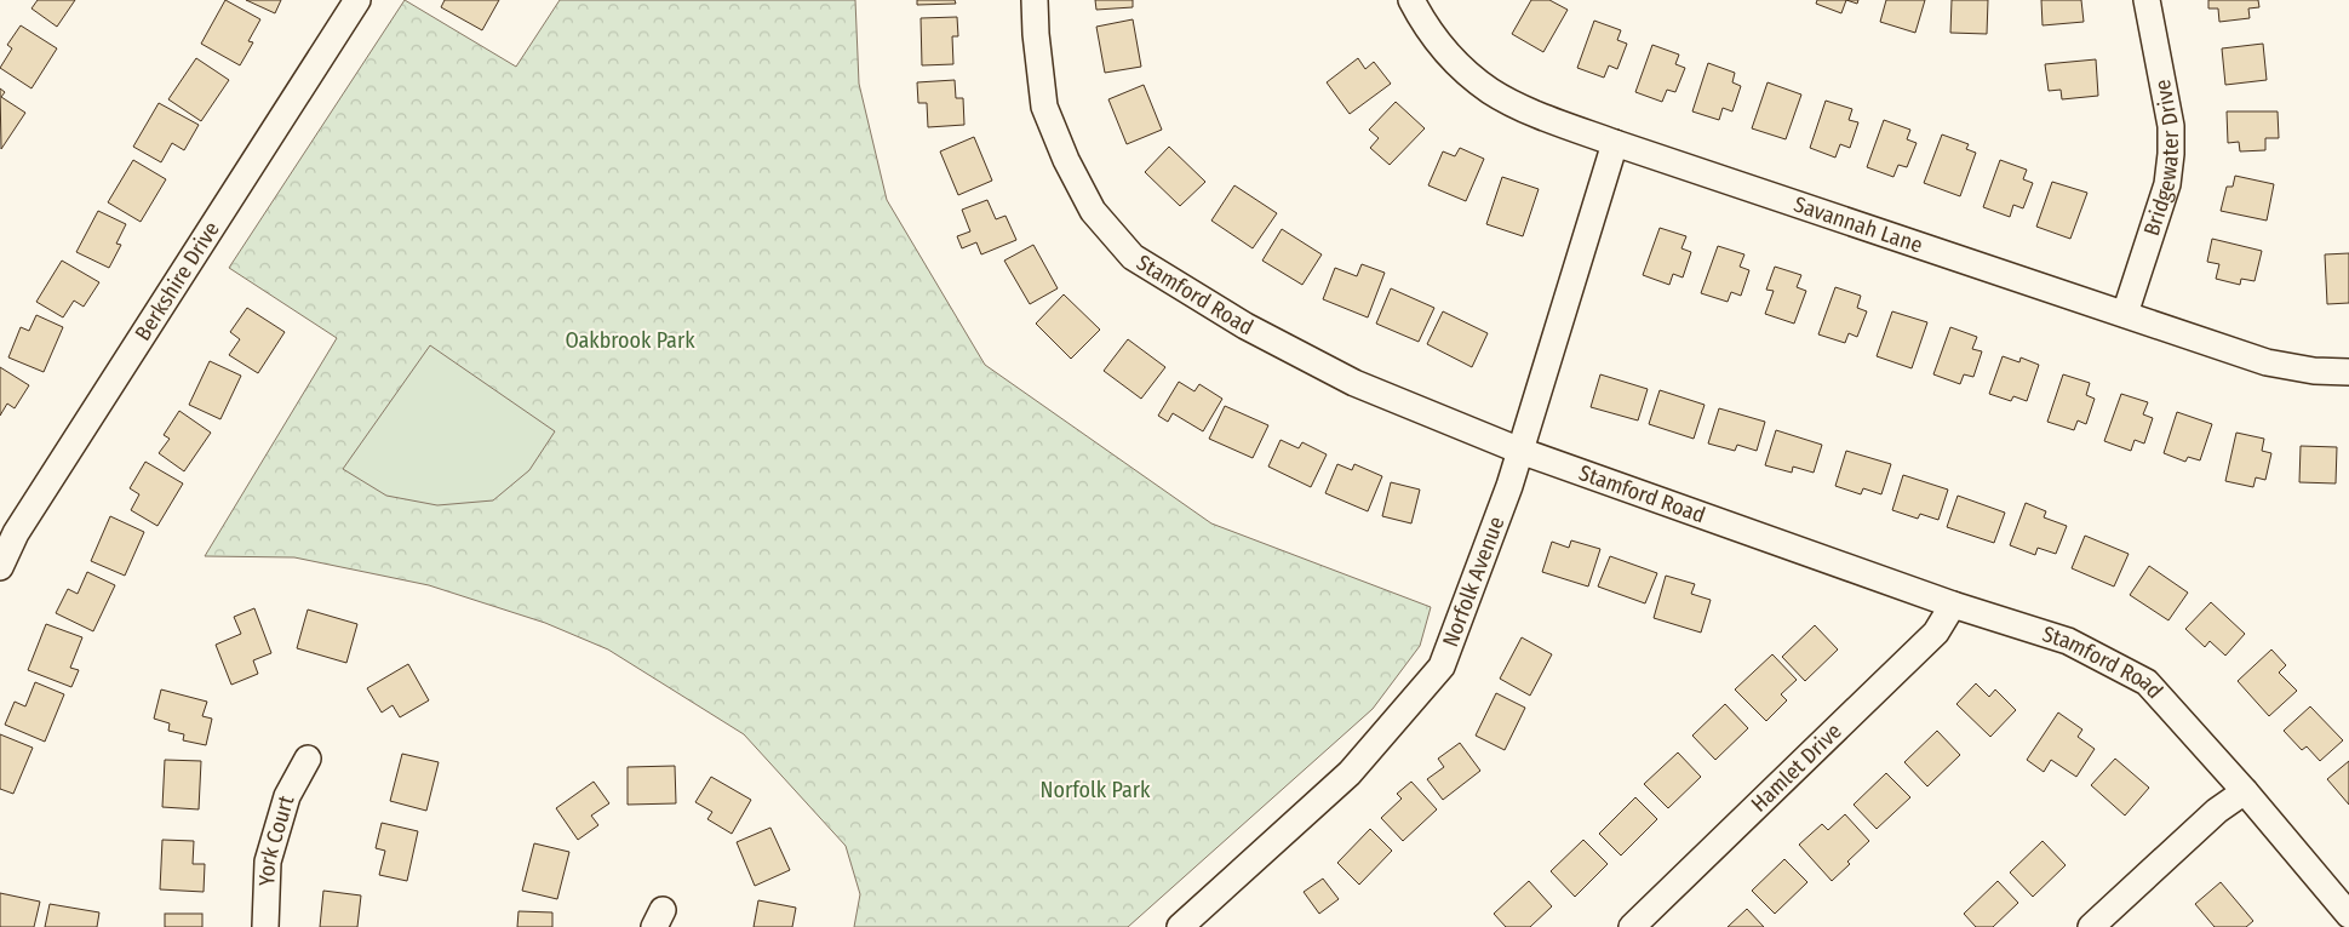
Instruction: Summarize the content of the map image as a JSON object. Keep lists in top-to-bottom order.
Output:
{
  "streets": {
    "street": [
      "Bridgewater Drive",
      "Savannah Lane",
      "Berkshire Drive",
      "Stamford Road",
      "Norfolk Avenue",
      "Hamlet Drive",
      "York Court"
    ]
  },
  "crossings": [
    ["Bridgewater Drive", "Savannah Lane"],
    ["Savannah Lane", "Norfolk Avenue"],
    ["Stamford Road", "Norfolk Avenue"],
    ["Stamford Road", "Hamlet Drive"]
  ],
  "parks": ["Oakbrook Park", "Norfolk Park"]
}
